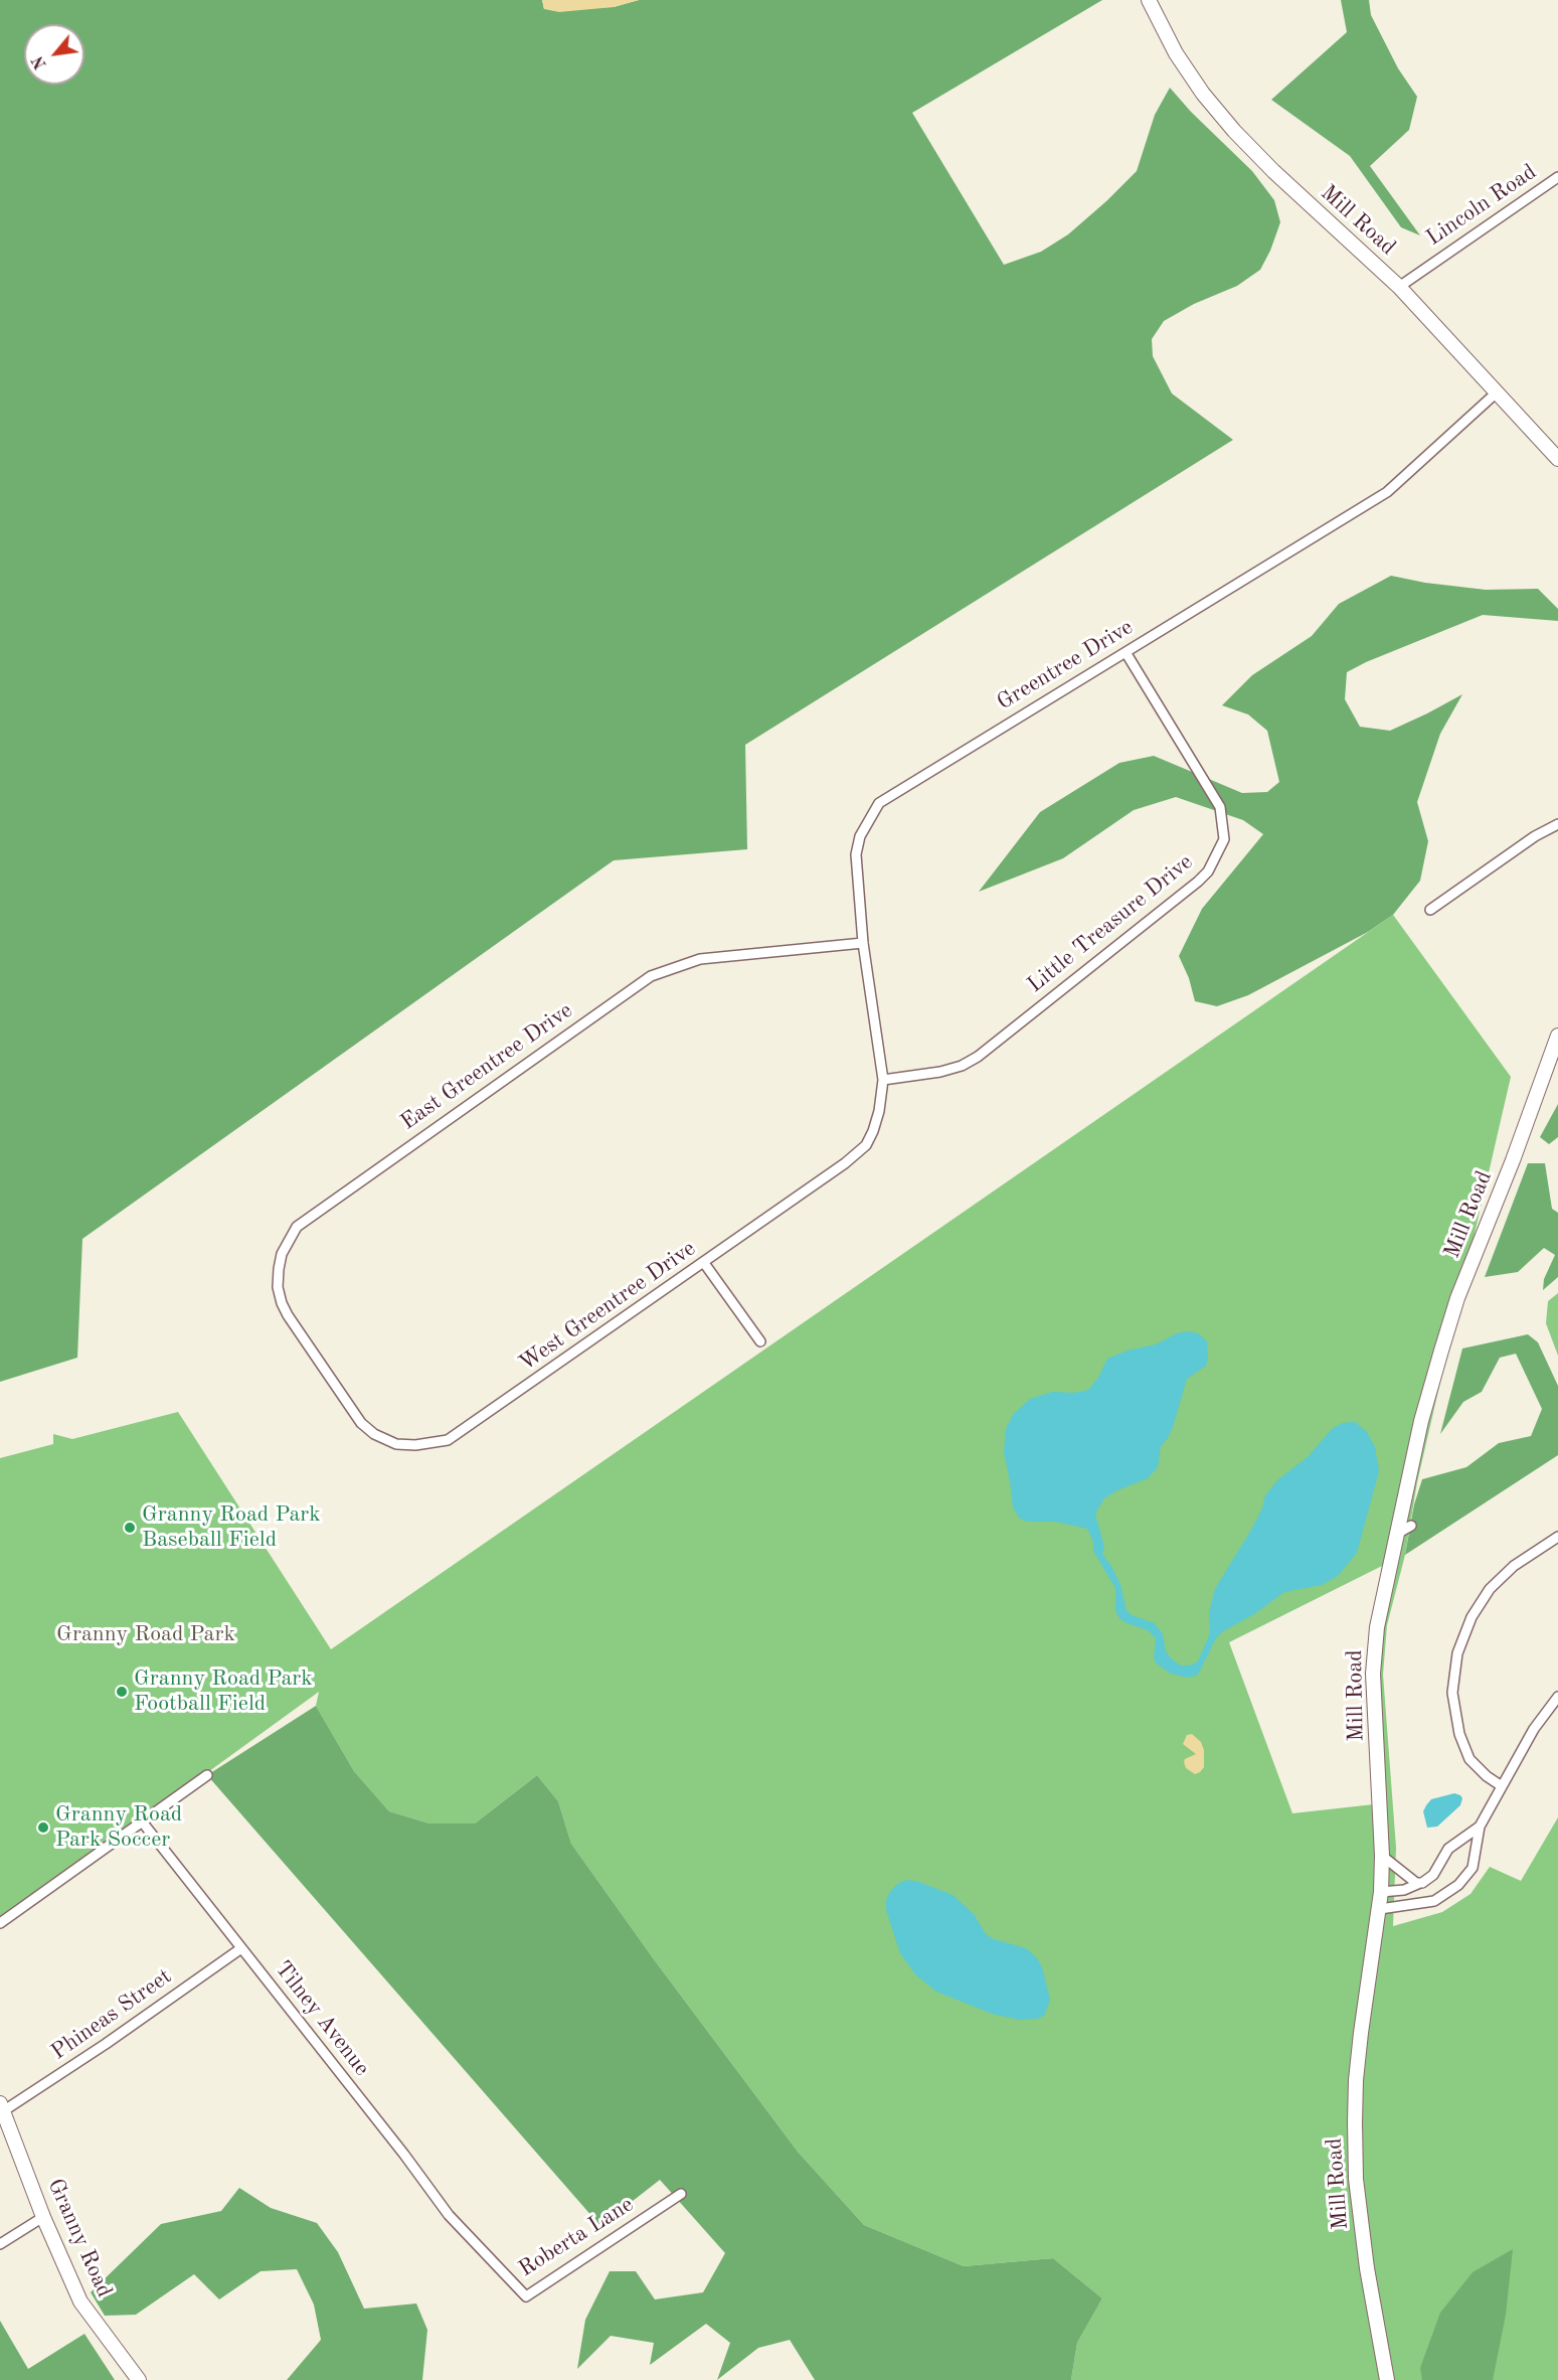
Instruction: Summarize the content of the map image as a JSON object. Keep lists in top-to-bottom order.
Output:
{
  "streets": {
    "main road": ["Mill Road", "Granny Road"],
    "street": [
      "Lincoln Road",
      "Greentree Drive",
      "Little Treasure Drive",
      "East Greentree Drive",
      "West Greentree Drive",
      "Phineas Street",
      "Tilney Avenue",
      "Roberta Lane"
    ]
  },
  "crossings": [
    ["Lincoln Road", "Mill Road"],
    ["Mill Road", "Greentree Drive"],
    ["Greentree Drive", "Little Treasure Drive"],
    ["Greentree Drive", "East Greentree Drive"],
    ["Greentree Drive", "West Greentree Drive"],
    ["Little Treasure Drive", "West Greentree Drive"],
    ["East Greentree Drive", "West Greentree Drive"],
    ["Phineas Street", "Tilney Avenue"],
    ["Phineas Street", "Granny Road"],
    ["Tilney Avenue", "Roberta Lane"]
  ],
  "parks": ["Granny Road Park"],
  "places": ["Granny Road Park Baseball Field", "Granny Road Park Football Field", "Granny Road Park Soccer"],
  "north": "bottom left"
}
